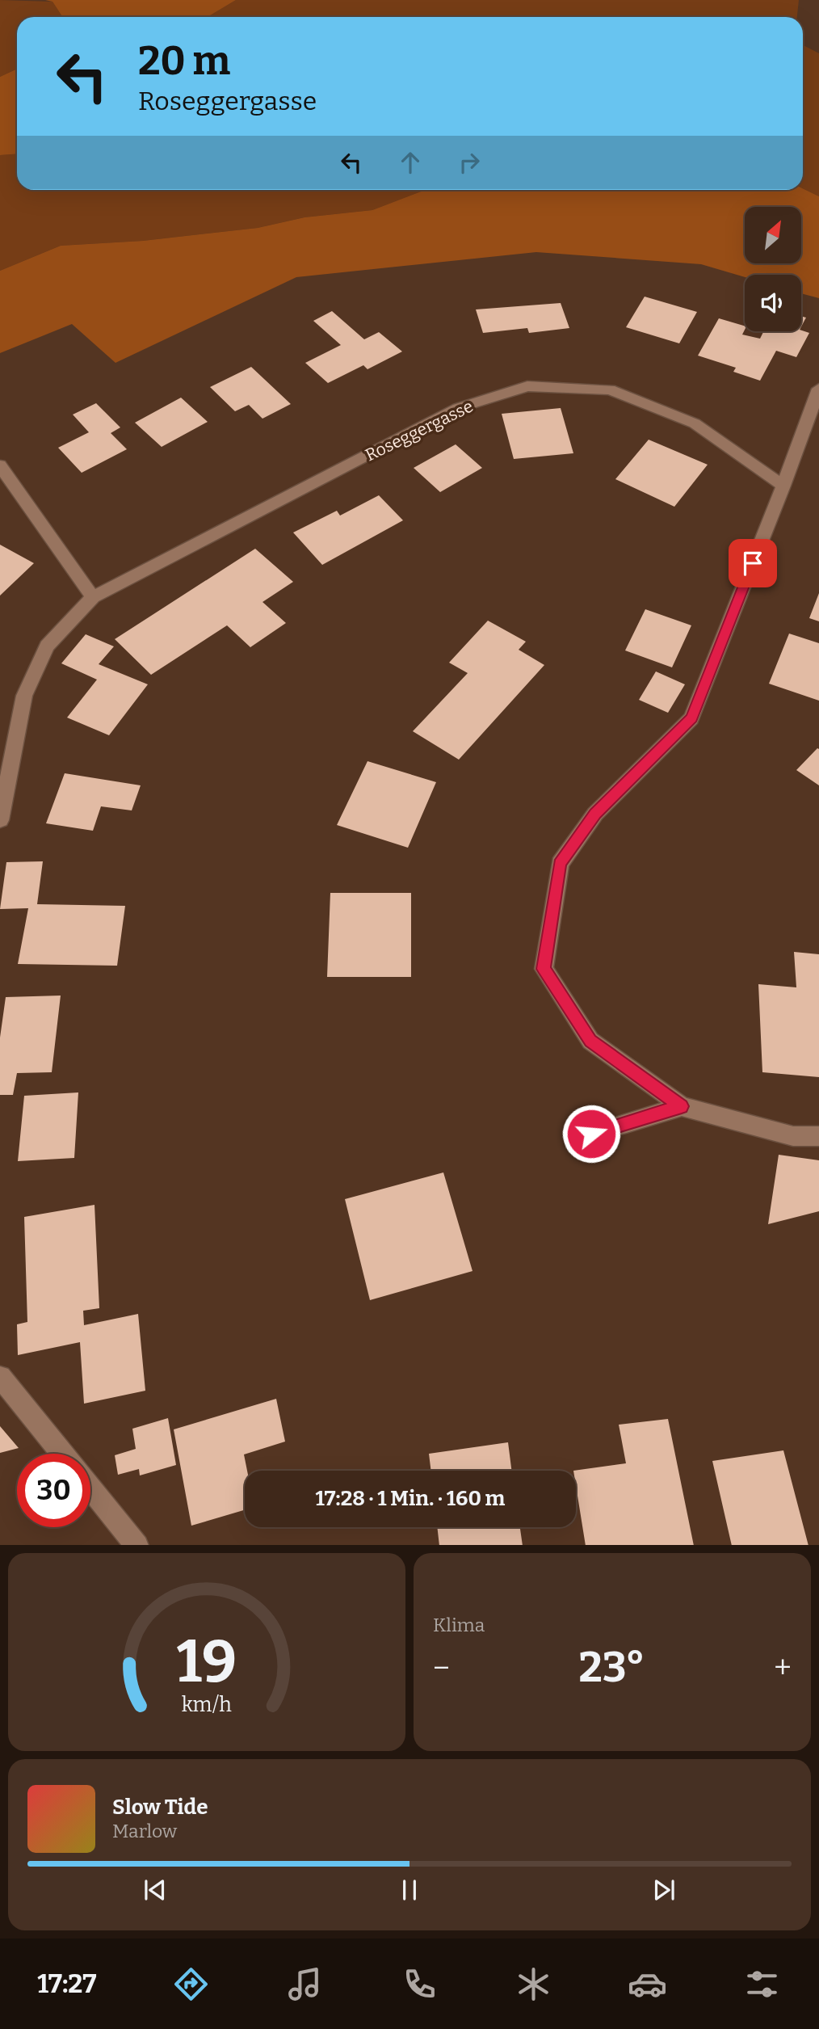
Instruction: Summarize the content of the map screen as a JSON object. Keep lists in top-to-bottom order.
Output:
{
  "streets": {
    "street": ["Roseggergasse"]
  },
  "north": "top right",
  "page": {
    "turn": ["20 m", "Roseggergasse"],
    "limit": "30",
    "trip": "17:28 · 1 Min. · 160 m",
    "tile": "Klima",
    "heat": ["−", "23°", "+"],
    "song": ["Slow Tide", "Marlow"],
    "tabs": "17:27",
    "gauge": ["19", "km/h"]
  }
}
